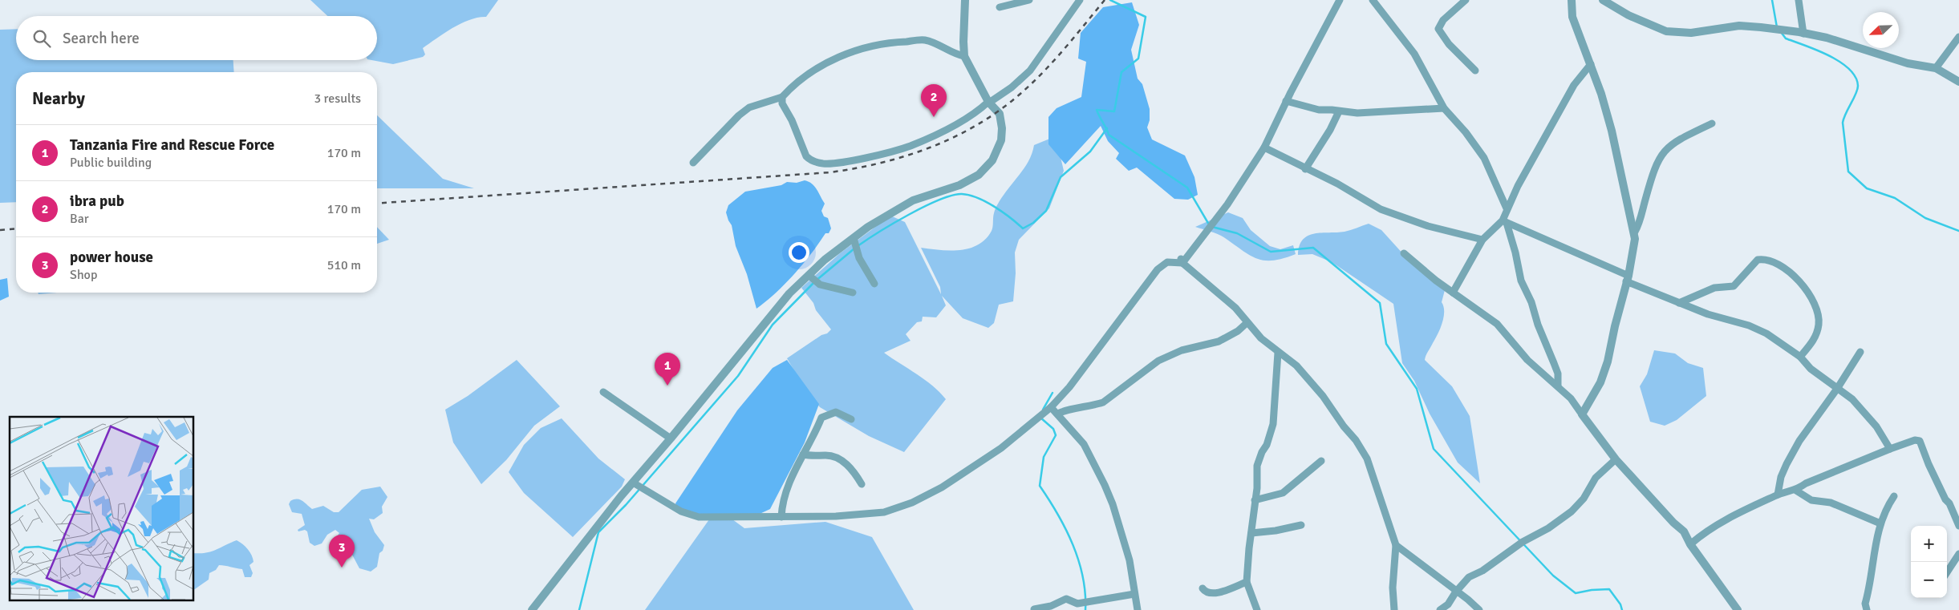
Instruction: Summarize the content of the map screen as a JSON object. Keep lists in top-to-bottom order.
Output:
{
  "north": "bottom left",
  "page": {
    "search": "Search here",
    "heading": ["Nearby", "3 results"],
    "pins": ["2", "1", "3"],
    "list": [
      {
        "mark": "1",
        "name": "Tanzania Fire and Rescue Force",
        "note": "Public building",
        "value": "170 m"
      },
      {
        "mark": "2",
        "name": "ibra pub",
        "note": "Bar",
        "value": "170 m"
      },
      {
        "mark": "3",
        "name": "power house",
        "note": "Shop",
        "value": "510 m"
      }
    ],
    "map_buttons": ["+", "−"]
  }
}
